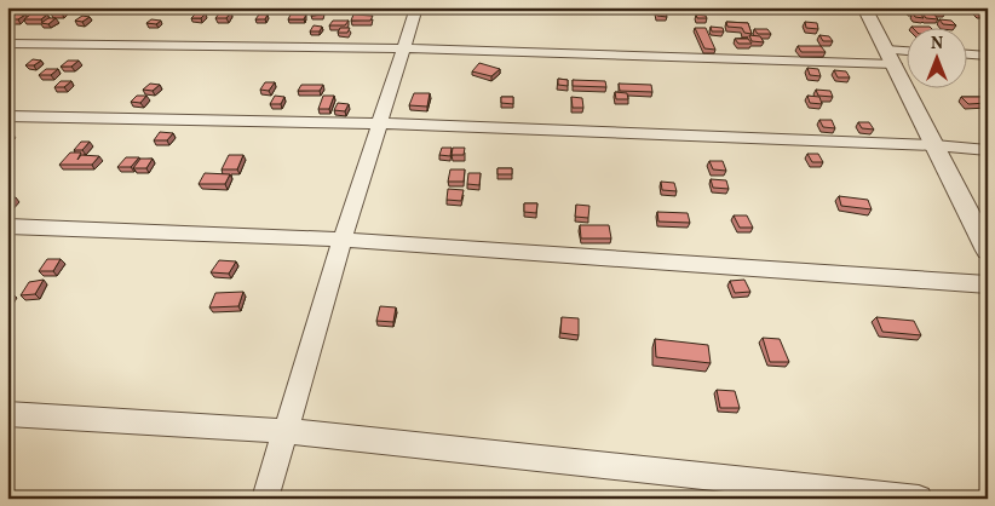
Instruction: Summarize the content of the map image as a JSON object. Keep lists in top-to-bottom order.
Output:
{
  "north": "top"
}
